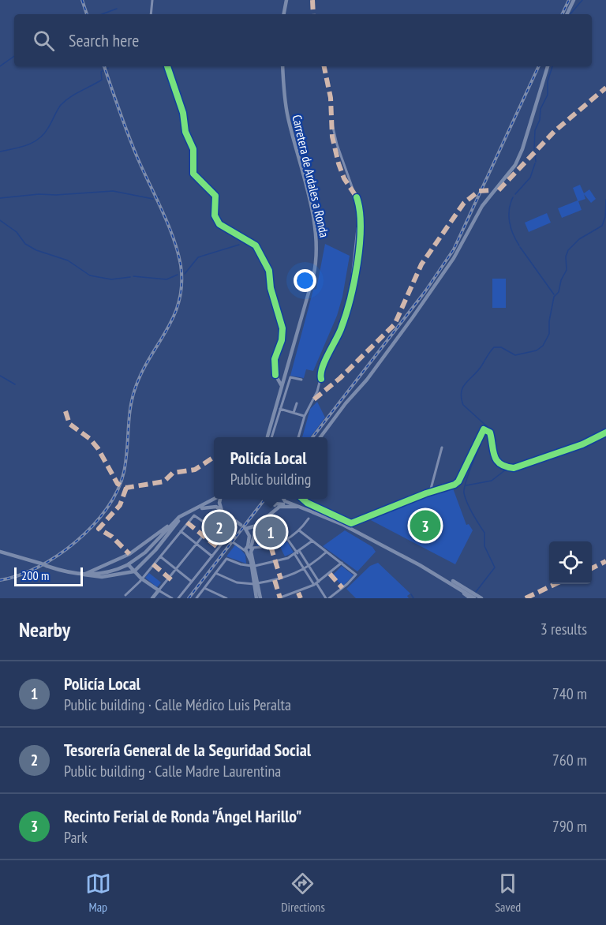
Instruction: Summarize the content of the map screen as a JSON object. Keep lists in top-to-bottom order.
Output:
{
  "streets": {
    "main road": ["Carretera de Ardales a Ronda"]
  },
  "scale_bar": "200 m",
  "page": {
    "search": "Search here",
    "popup": ["Policía Local", "Public building"],
    "pins": ["3", "2", "1"],
    "scale": "200 m",
    "heading": ["Nearby", "3 results"],
    "list": [
      {
        "mark": "1",
        "name": "Policía Local",
        "note": "Public building · Calle Médico Luis Peralta",
        "value": "740 m"
      },
      {
        "mark": "2",
        "name": "Tesorería General de la Seguridad Social",
        "note": "Public building · Calle Madre Laurentina",
        "value": "760 m"
      },
      {
        "mark": "3",
        "name": "Recinto Ferial de Ronda \"Ángel Harillo\"",
        "note": "Park",
        "value": "790 m"
      }
    ],
    "nav": ["Map", "Directions", "Saved"]
  }
}
